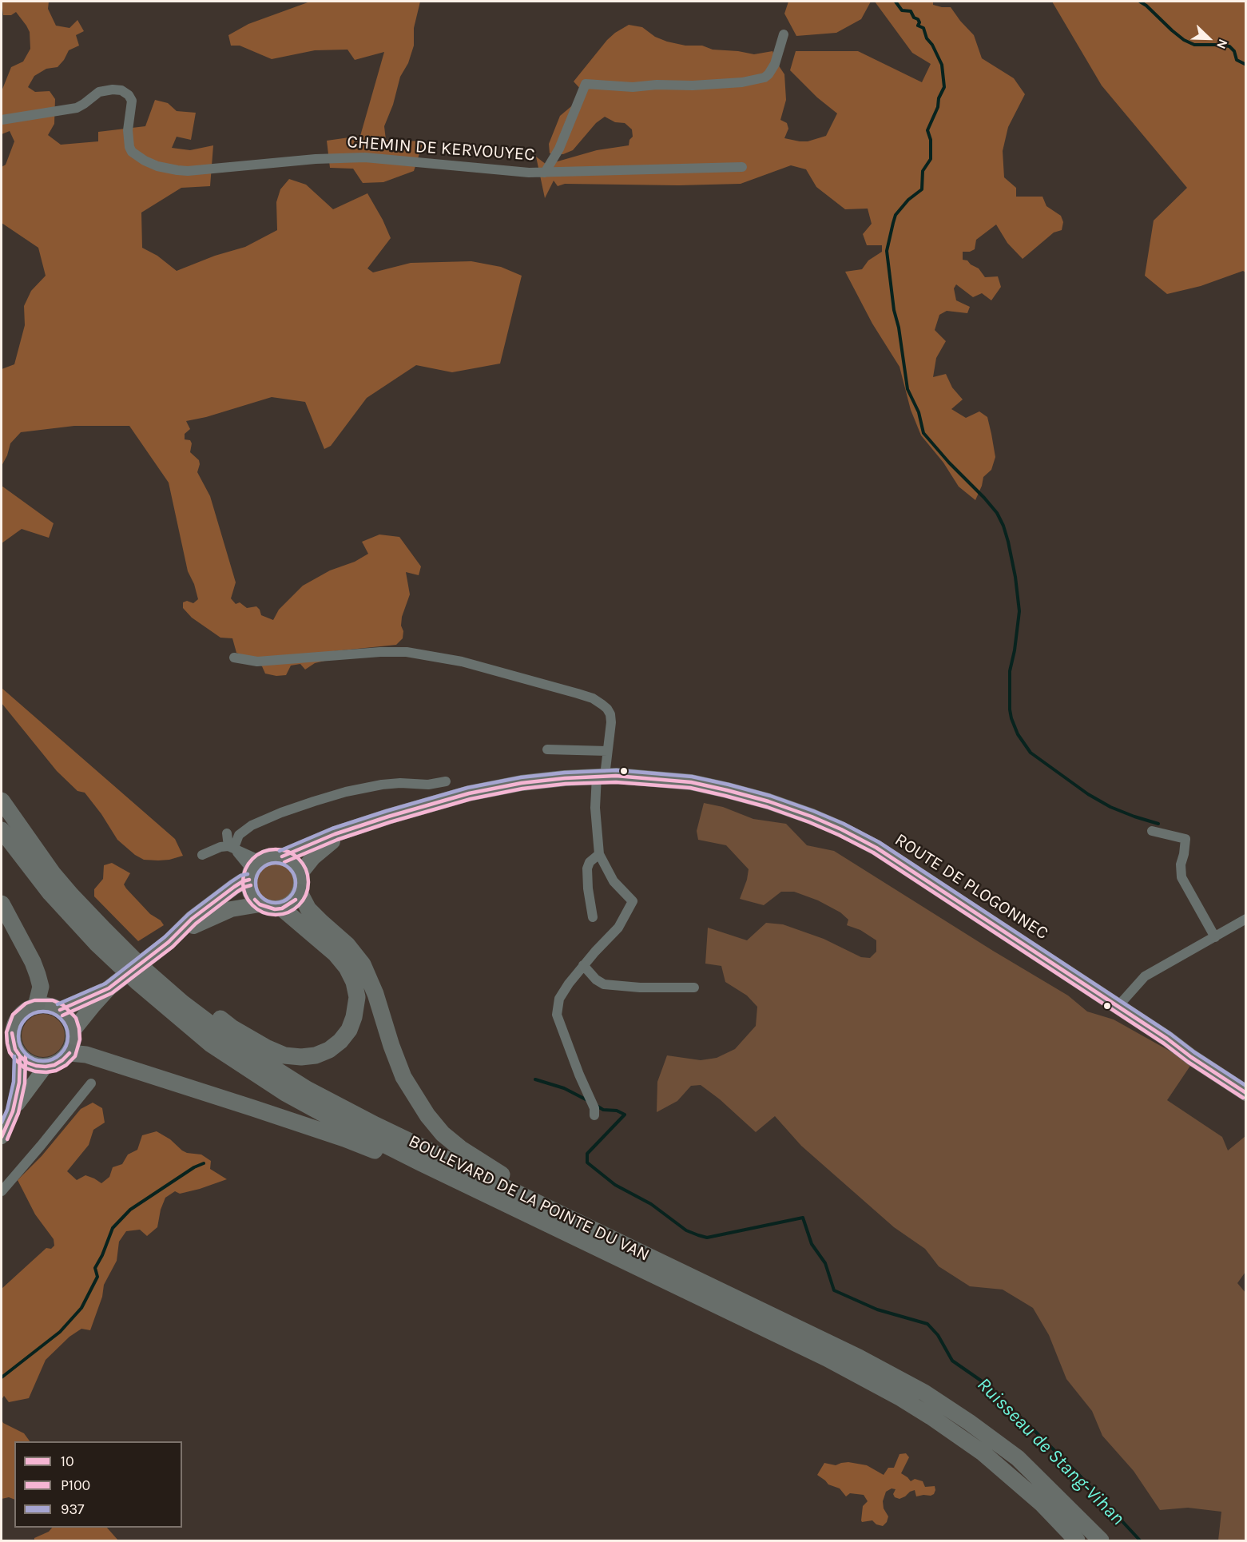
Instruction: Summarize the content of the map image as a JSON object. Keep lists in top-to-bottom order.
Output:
{
  "streets": {
    "highway": ["BOULEVARD DE LA POINTE DU VAN"],
    "main road": ["ROUTE DE PLOGONNEC"],
    "street": ["CHEMIN DE KERVOUYEC"]
  },
  "water": ["Ruisseau de Stang-Vihan"],
  "lines": ["transit line 937", "transit line 10", "transit line P100"],
  "legend": ["10", "P100", "937"],
  "north": "bottom right"
}
